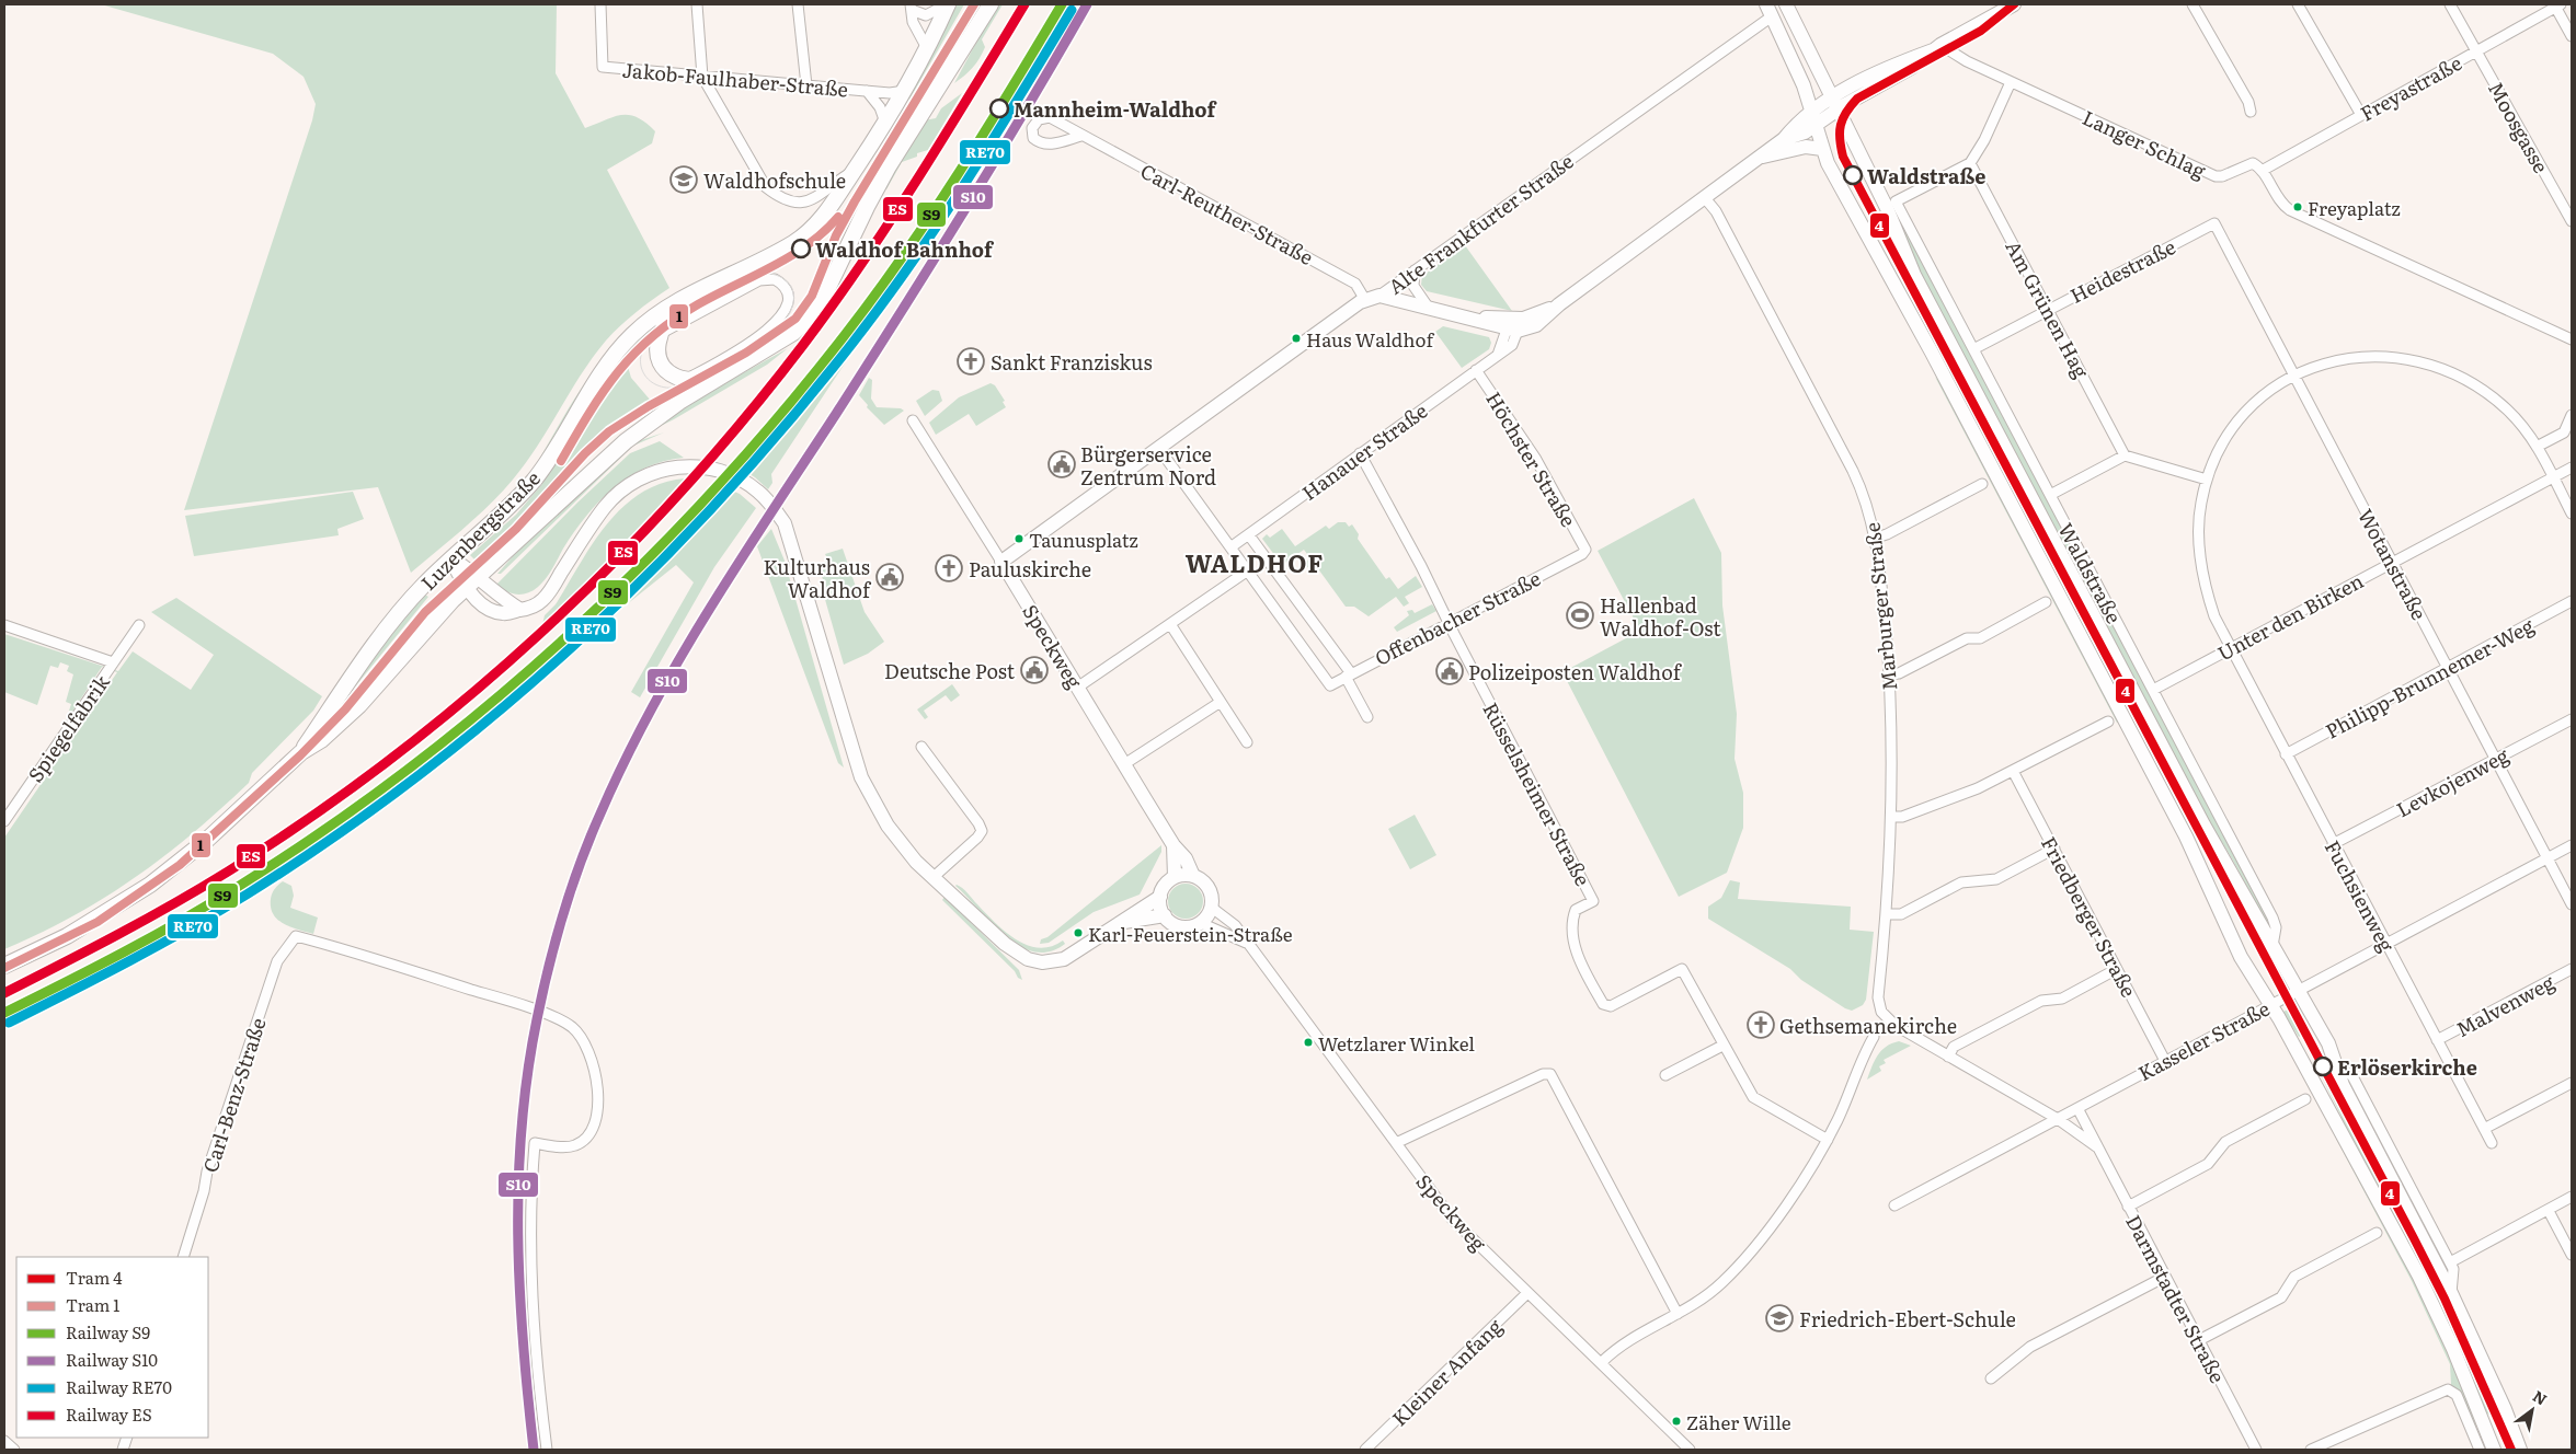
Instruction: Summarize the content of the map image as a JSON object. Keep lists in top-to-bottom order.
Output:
{
  "streets": {
    "main road": [
      "Alte Frankfurter Straße",
      "Luzenbergstraße",
      "Waldstraße",
      "Speckweg"
    ],
    "street": [
      "Jakob-Faulhaber-Straße",
      "Freyastraße",
      "Moosgasse",
      "Langer Schlag",
      "Carl-Reuther-Straße",
      "Heidestraße",
      "Am Grünen Hag",
      "Hanauer Straße",
      "Höchster Straße",
      "Wotanstraße",
      "Marburger Straße",
      "Unter den Birken",
      "Offenbacher Straße",
      "Philipp-Brunnemer-Weg",
      "Spiegelfabrik",
      "Levkojenweg",
      "Rüsselsheimer Straße",
      "Fuchsienweg",
      "Friedberger Straße",
      "Malvenweg",
      "Kasseler Straße",
      "Carl-Benz-Straße",
      "Darmstadter Straße",
      "Kleiner Anfang"
    ]
  },
  "crossings": [
    ["Jakob-Faulhaber-Straße", "Luzenbergstraße"],
    ["Freyastraße", "Moosgasse"],
    ["Freyastraße", "Langer Schlag"],
    ["Carl-Reuther-Straße", "Alte Frankfurter Straße"],
    ["Alte Frankfurter Straße", "Waldstraße"],
    ["Alte Frankfurter Straße", "Speckweg"],
    ["Heidestraße", "Am Grünen Hag"],
    ["Heidestraße", "Wotanstraße"],
    ["Heidestraße", "Waldstraße"],
    ["Am Grünen Hag", "Waldstraße"],
    ["Hanauer Straße", "Höchster Straße"],
    ["Hanauer Straße", "Rüsselsheimer Straße"],
    ["Höchster Straße", "Offenbacher Straße"],
    ["Wotanstraße", "Unter den Birken"],
    ["Wotanstraße", "Philipp-Brunnemer-Weg"],
    ["Wotanstraße", "Levkojenweg"],
    ["Wotanstraße", "Fuchsienweg"],
    ["Wotanstraße", "Kasseler Straße"],
    ["Waldstraße", "Unter den Birken"],
    ["Waldstraße", "Kasseler Straße"],
    ["Marburger Straße", "Darmstadter Straße"],
    ["Unter den Birken", "Fuchsienweg"],
    ["Offenbacher Straße", "Rüsselsheimer Straße"],
    ["Speckweg", "Kleiner Anfang"],
    ["Philipp-Brunnemer-Weg", "Fuchsienweg"],
    ["Levkojenweg", "Fuchsienweg"],
    ["Fuchsienweg", "Malvenweg"],
    ["Fuchsienweg", "Kasseler Straße"],
    ["Friedberger Straße", "Kasseler Straße"],
    ["Kasseler Straße", "Darmstadter Straße"]
  ],
  "districts": ["WALDHOF"],
  "places": {
    "other": [
      "Mannheim-Waldhof",
      "Waldstraße",
      "Freyaplatz",
      "Waldhof Bahnhof",
      "Haus Waldhof",
      "Taunusplatz",
      "Karl-Feuerstein-Straße",
      "Wetzlarer Winkel",
      "Erlöserkirche",
      "Zäher Wille"
    ],
    "school or university": ["Waldhofschule", "Friedrich-Ebert-Schule"],
    "church": ["Sankt Franziskus", "Pauluskirche", "Gethsemanekirche"],
    "public building": [
      "Bürgerservice Zentrum Nord",
      "Kulturhaus Waldhof",
      "Deutsche Post",
      "Polizeiposten Waldhof"
    ],
    "sports": ["Hallenbad Waldhof-Ost"]
  },
  "lines": [
    "tram line 4",
    "tram line 1",
    "rail line S9",
    "rail line S10",
    "rail line ES",
    "rail line RE70"
  ],
  "legend": [
    "Tram 4",
    "Tram 1",
    "Railway S9",
    "Railway S10",
    "Railway RE70",
    "Railway ES"
  ],
  "north": "top right"
}
